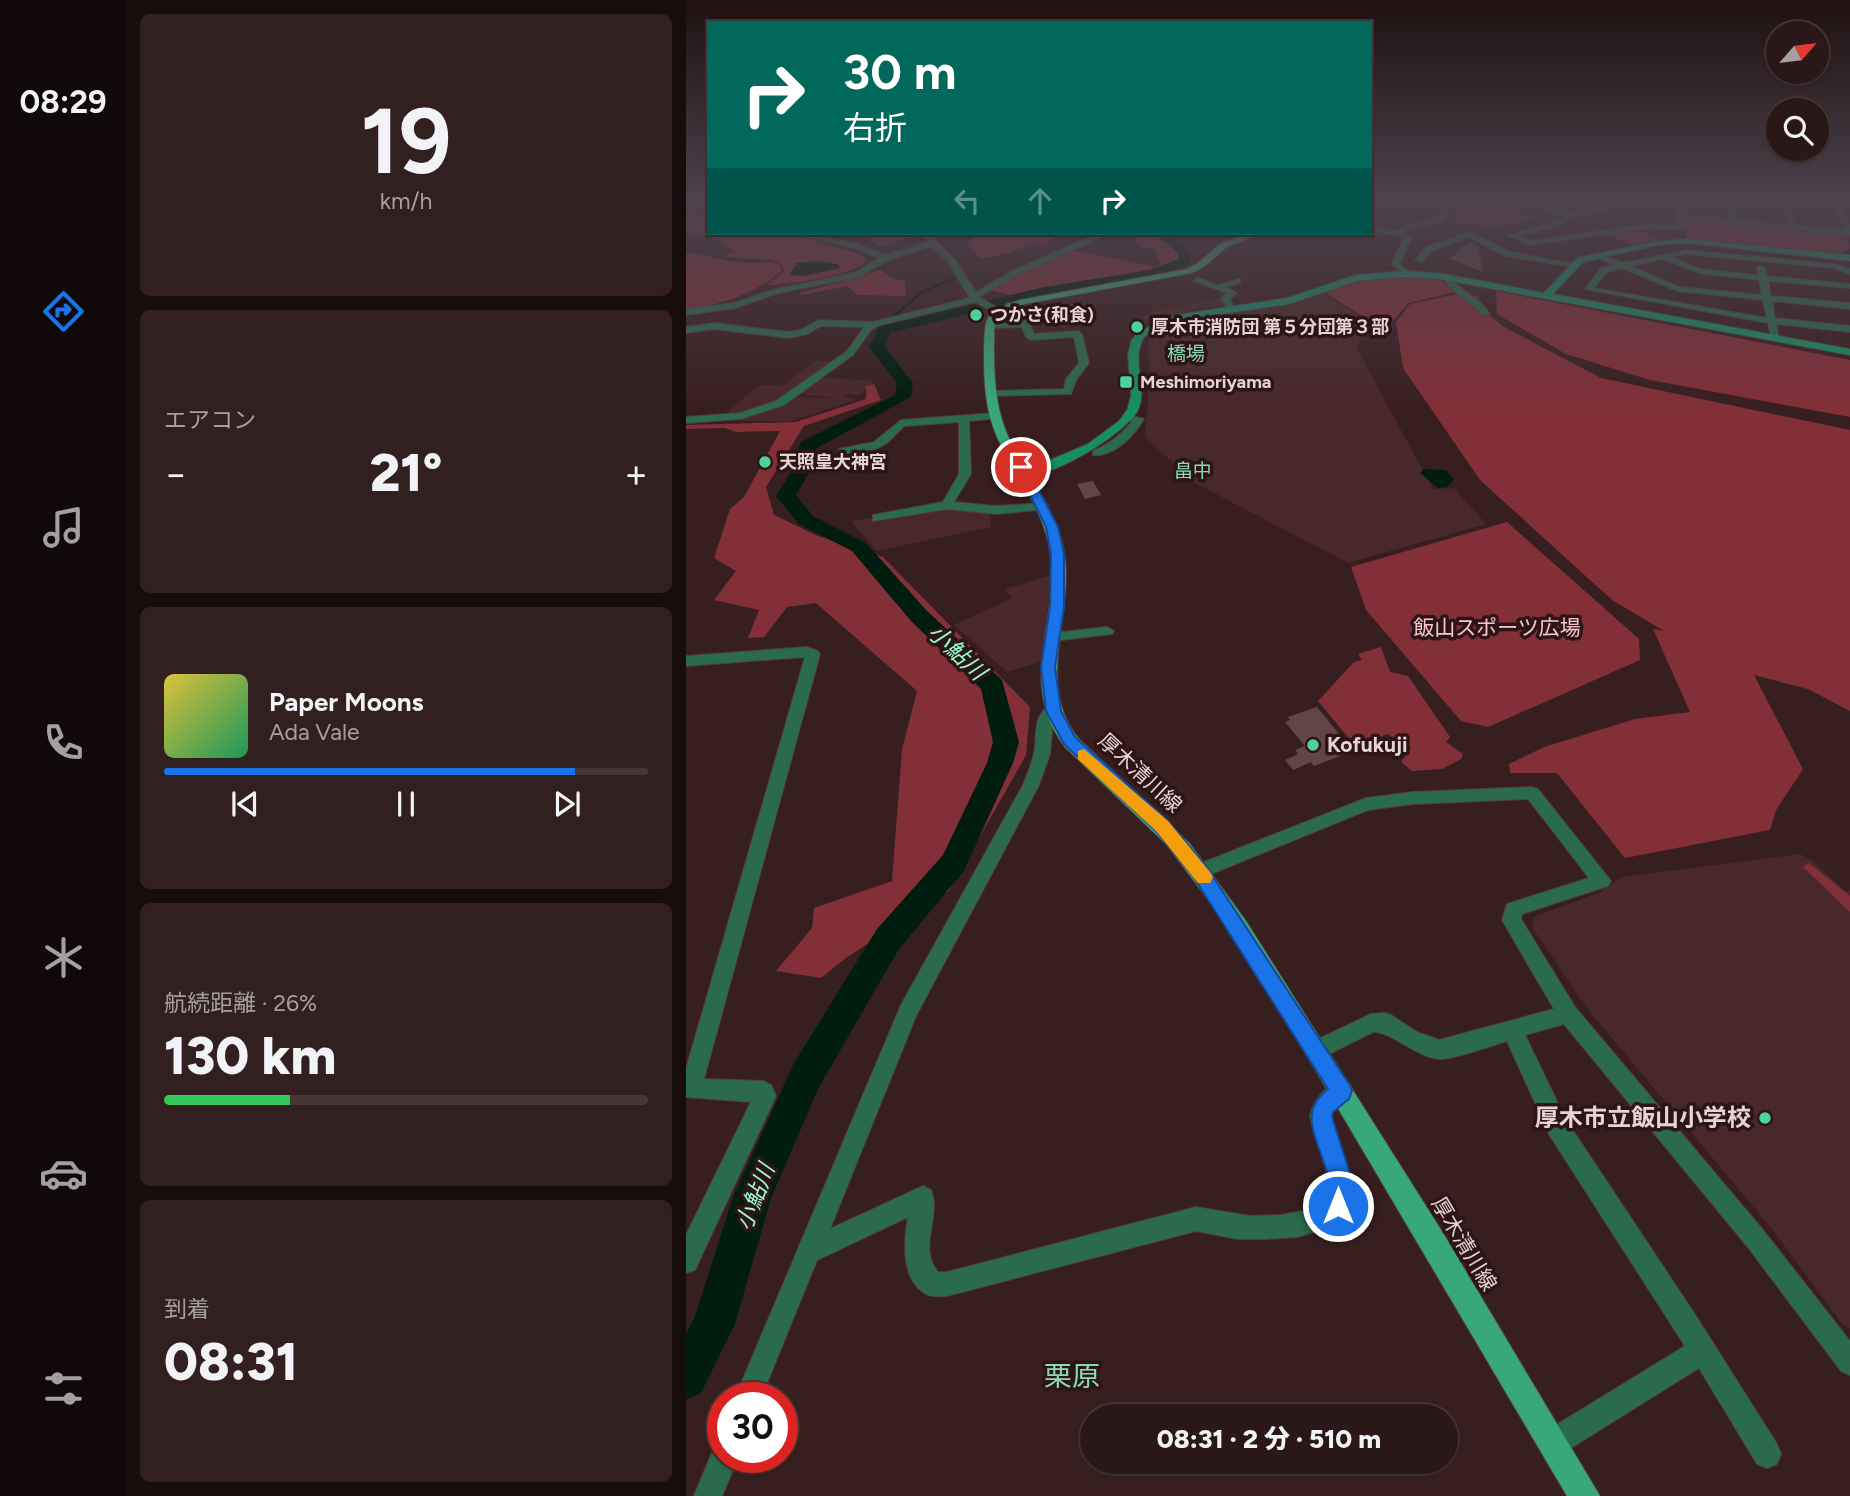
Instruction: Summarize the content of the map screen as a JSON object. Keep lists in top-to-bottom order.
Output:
{
  "streets": {
    "main road": ["厚木清川線"]
  },
  "districts": ["橋場", "畠中", "栗原"],
  "water": ["小鮎川"],
  "parks": ["飯山スポーツ広場"],
  "places": {
    "other": [
      "つかさ(和食)",
      "厚木市消防団 第５分団第３部",
      "天照皇大神宮",
      "Kofukuji",
      "厚木市立飯山小学校"
    ],
    "transit": ["Meshimoriyama"]
  },
  "north": "top right",
  "page": {
    "tabs": "08:29",
    "tile": [
      ["19", "km/h"],
      "エアコン",
      ["航続距離 · 26%", "130 km"],
      ["到着", "08:31"]
    ],
    "turn": ["30 m", "右折"],
    "heat": ["−", "21°", "+"],
    "song": ["Paper Moons", "Ada Vale"],
    "limit": "30",
    "trip": "08:31 · 2 分 · 510 m"
  }
}
